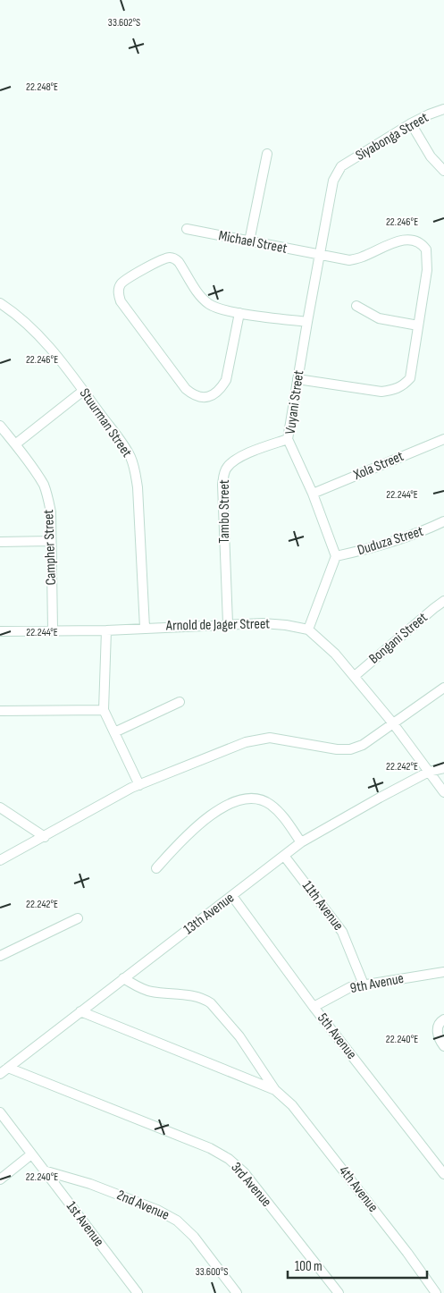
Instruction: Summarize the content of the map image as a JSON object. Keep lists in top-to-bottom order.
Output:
{
  "streets": {
    "street": [
      "Siyabonga Street",
      "Michael Street",
      "Vuyani Street",
      "Stuurman Street",
      "Xola Street",
      "Tambo Street",
      "Duduza Street",
      "Campher Street",
      "Arnold de Jager Street",
      "Bongani Street",
      "11th Avenue",
      "13th Avenue",
      "9th Avenue",
      "5th Avenue",
      "3rd Avenue",
      "4th Avenue",
      "2nd Avenue",
      "1st Avenue"
    ]
  },
  "crossings": [
    ["Siyabonga Street", "Vuyani Street"],
    ["Michael Street", "Vuyani Street"],
    ["Vuyani Street", "Xola Street"],
    ["Vuyani Street", "Tambo Street"],
    ["Vuyani Street", "Duduza Street"],
    ["Stuurman Street", "Arnold de Jager Street"],
    ["Tambo Street", "Arnold de Jager Street"],
    ["Campher Street", "Arnold de Jager Street"],
    ["11th Avenue", "13th Avenue"],
    ["11th Avenue", "9th Avenue"],
    ["13th Avenue", "5th Avenue"],
    ["13th Avenue", "3rd Avenue"],
    ["13th Avenue", "4th Avenue"],
    ["9th Avenue", "5th Avenue"],
    ["2nd Avenue", "1st Avenue"]
  ],
  "scale_bar": "100 m",
  "coordinates": [
    "33.602°S",
    "22.248°E",
    "22.246°E",
    "22.244°E",
    "22.242°E",
    "22.240°E",
    "33.600°S"
  ]
}
